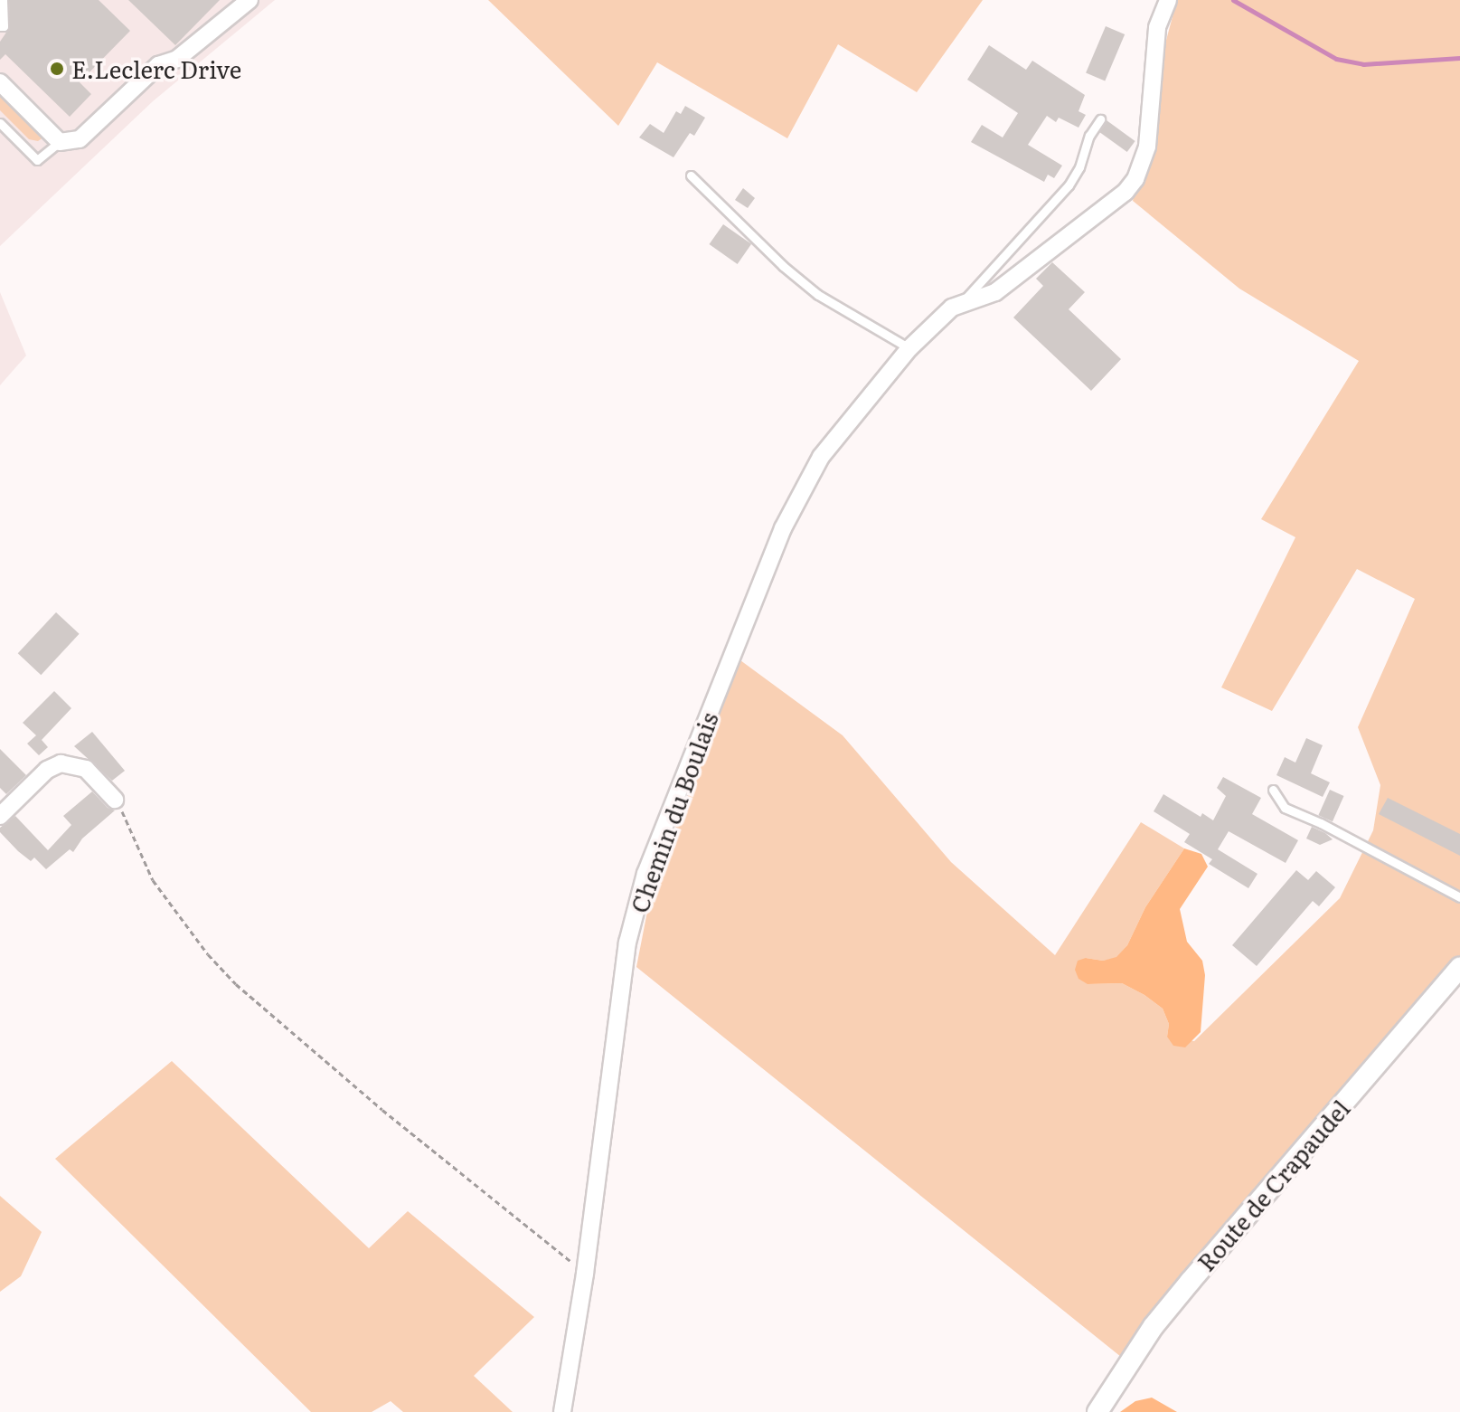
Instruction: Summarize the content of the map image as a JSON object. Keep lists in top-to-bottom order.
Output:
{
  "streets": {
    "street": ["Chemin du Boulais", "Route de Crapaudel"]
  },
  "places": ["E.Leclerc Drive"]
}
